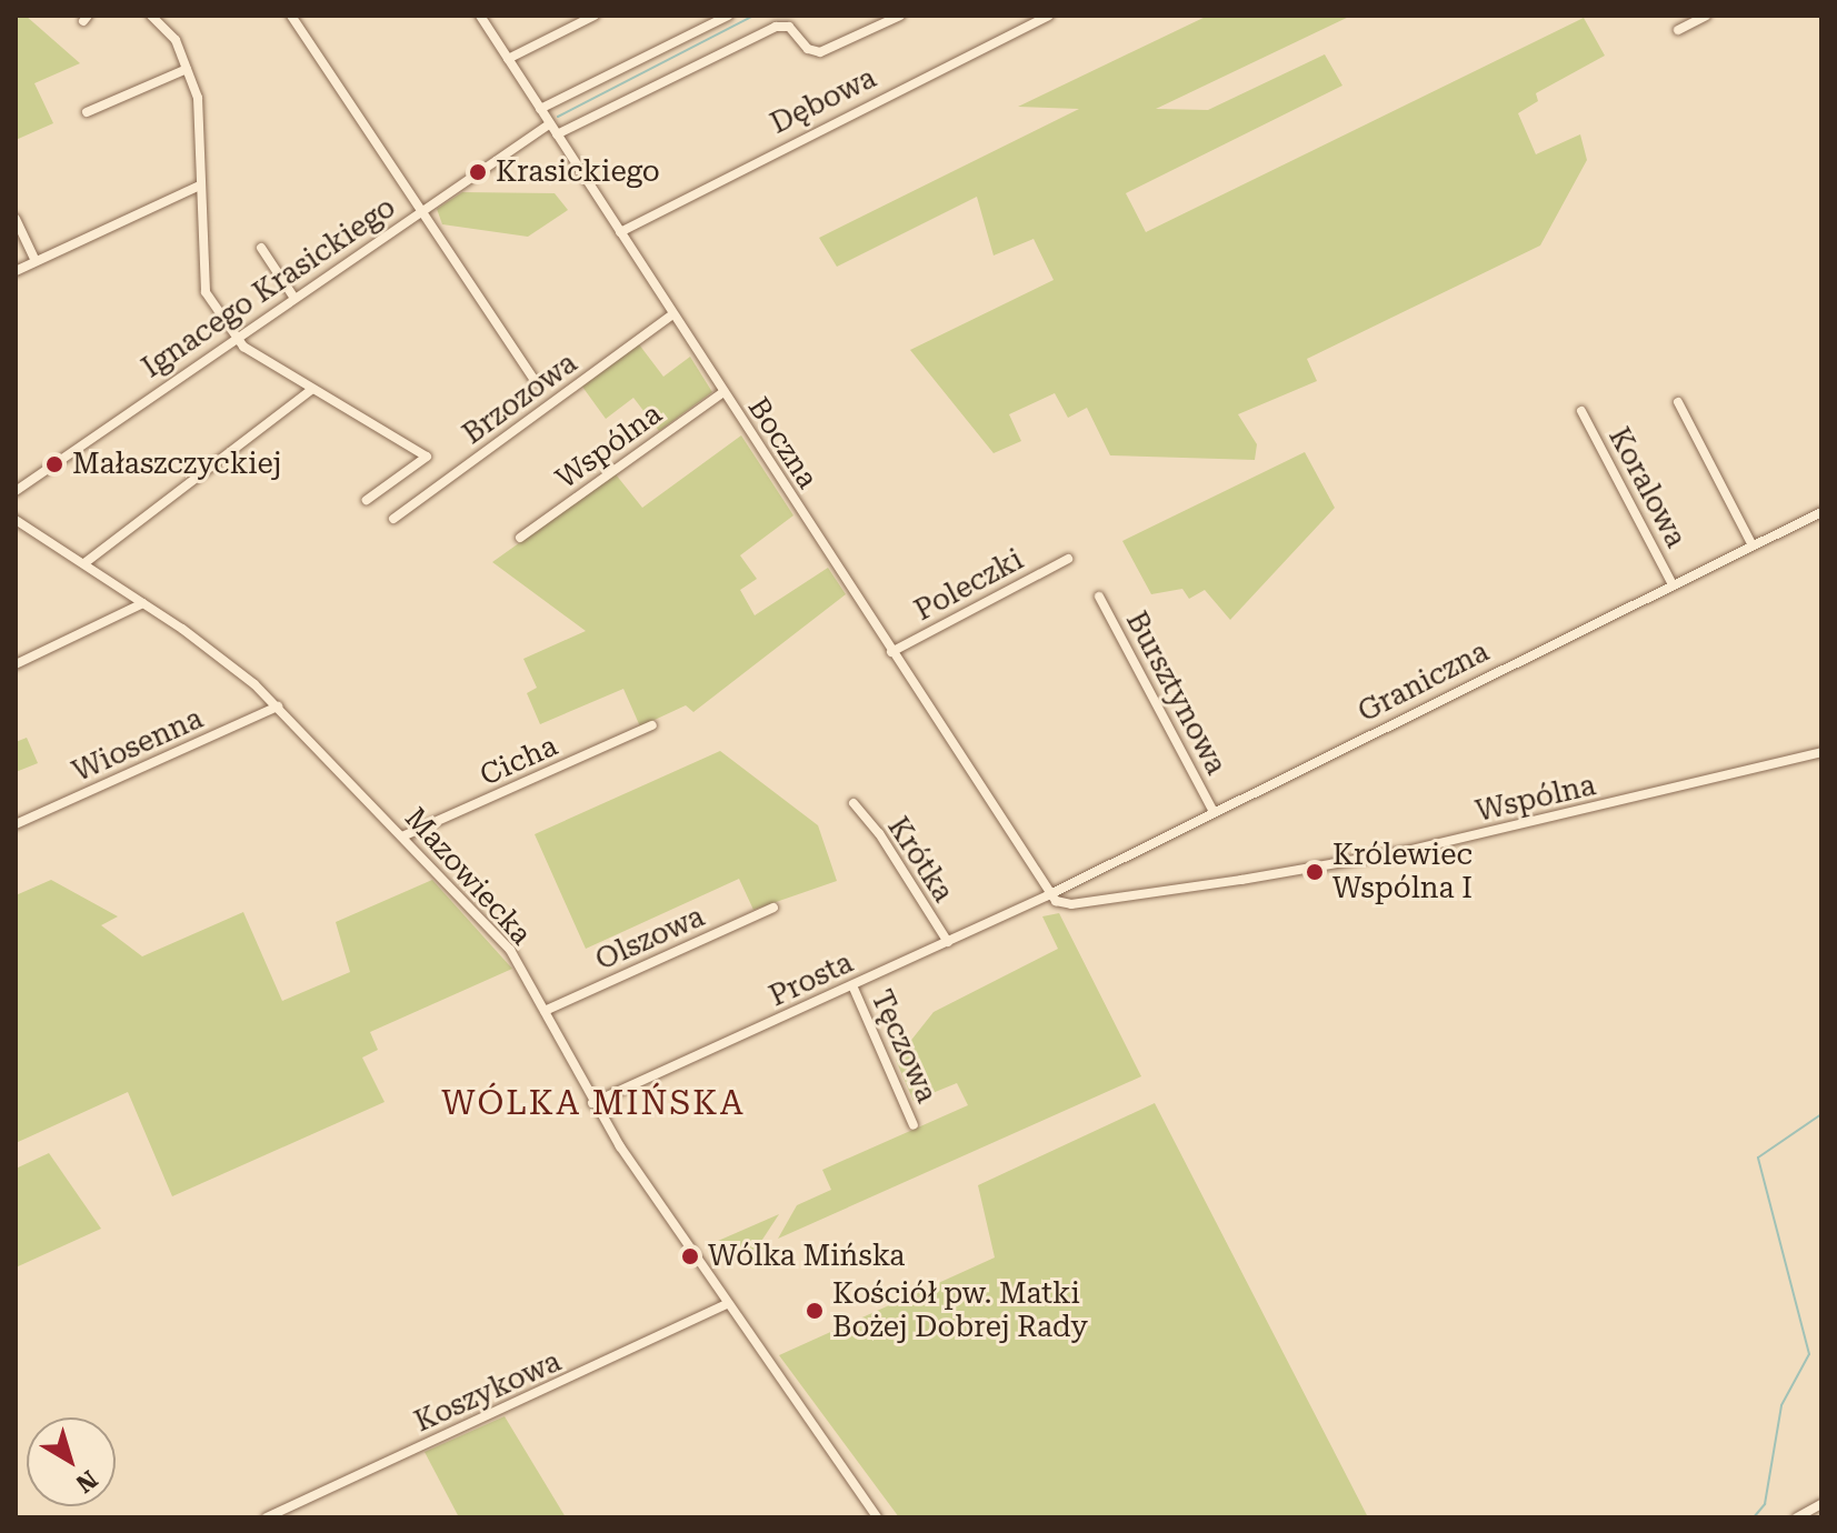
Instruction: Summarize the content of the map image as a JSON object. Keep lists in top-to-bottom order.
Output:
{
  "streets": {
    "street": [
      "Dębowa",
      "Ignacego Krasickiego",
      "Brzozowa",
      "Boczna",
      "Wspólna",
      "Koralowa",
      "Poleczki",
      "Graniczna",
      "Bursztynowa",
      "Wiosenna",
      "Cicha",
      "Krótka",
      "Mazowiecka",
      "Olszowa",
      "Prosta",
      "Tęczowa",
      "Koszykowa"
    ]
  },
  "crossings": [
    ["Dębowa", "Boczna"],
    ["Ignacego Krasickiego", "Boczna"],
    ["Brzozowa", "Boczna"],
    ["Boczna", "Wspólna"],
    ["Boczna", "Poleczki"],
    ["Boczna", "Graniczna"],
    ["Boczna", "Prosta"],
    ["Wspólna", "Graniczna"],
    ["Wspólna", "Prosta"],
    ["Koralowa", "Graniczna"],
    ["Graniczna", "Bursztynowa"],
    ["Graniczna", "Prosta"],
    ["Wiosenna", "Mazowiecka"],
    ["Cicha", "Mazowiecka"],
    ["Krótka", "Prosta"],
    ["Mazowiecka", "Olszowa"],
    ["Mazowiecka", "Prosta"],
    ["Mazowiecka", "Koszykowa"],
    ["Prosta", "Tęczowa"]
  ],
  "districts": ["WÓLKA MIŃSKA"],
  "places": [
    "Krasickiego",
    "Małaszczyckiej",
    "Królewiec Wspólna I",
    "Wólka Mińska",
    "Kościół pw. Matki Bożej Dobrej Rady"
  ],
  "north": "bottom right"
}
